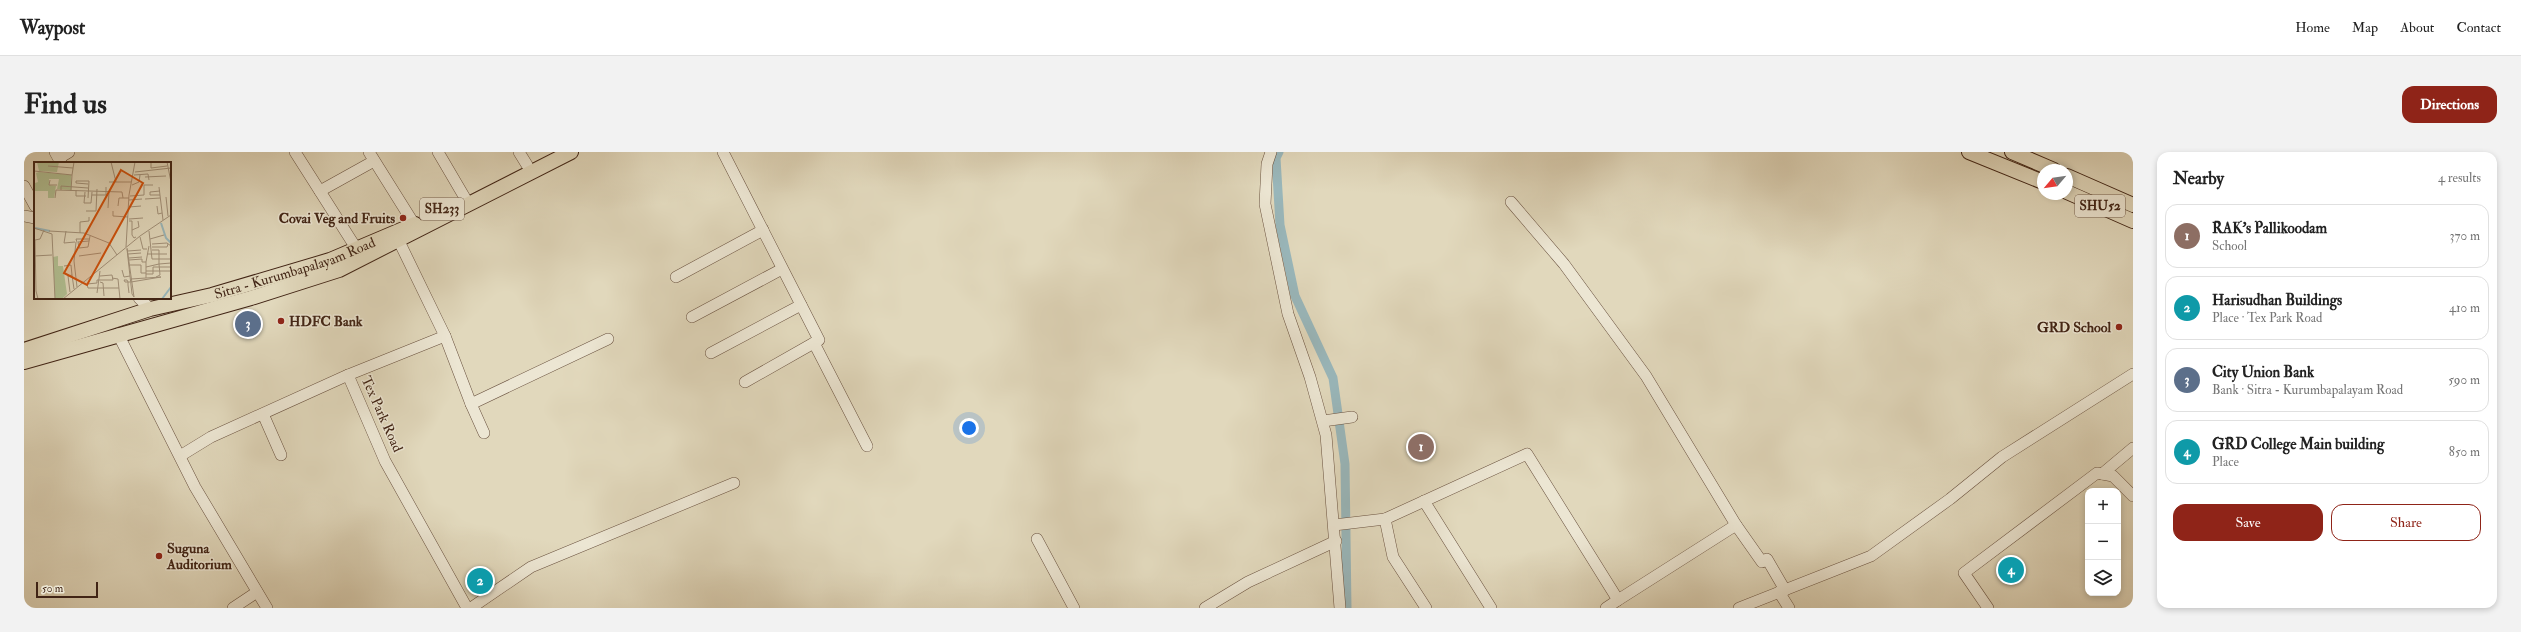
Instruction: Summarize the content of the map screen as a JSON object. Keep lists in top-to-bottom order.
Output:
{
  "streets": {
    "main road": ["SHU52", "SH233", "Sitra - Kurumbapalayam Road"],
    "street": ["Tex Park Road"]
  },
  "places": [
    "Covai Veg and Fruits",
    "HDFC Bank",
    "GRD School",
    "Suguna Auditorium"
  ],
  "scale_bar": "50 m",
  "north": "bottom left",
  "page": {
    "header": "Waypost",
    "nav": [
      "Home",
      "Map",
      "About",
      "Contact"
    ],
    "buttons": [
      "Directions",
      ["Save", "Share"]
    ],
    "title": "Find us",
    "heading": ["Nearby", "4 results"],
    "list": [
      {
        "mark": "1",
        "name": "RAK's Pallikoodam",
        "note": "School",
        "value": "370 m"
      },
      {
        "mark": "2",
        "name": "Harisudhan Buildings",
        "note": "Place · Tex Park Road",
        "value": "410 m"
      },
      {
        "mark": "3",
        "name": "City Union Bank",
        "note": "Bank · Sitra - Kurumbapalayam Road",
        "value": "590 m"
      },
      {
        "mark": "4",
        "name": "GRD College Main building",
        "note": "Place",
        "value": "850 m"
      }
    ],
    "pins": [
      "3",
      "1",
      "4",
      "2"
    ],
    "map_buttons": ["+", "−"],
    "scale": "50 m"
  }
}
